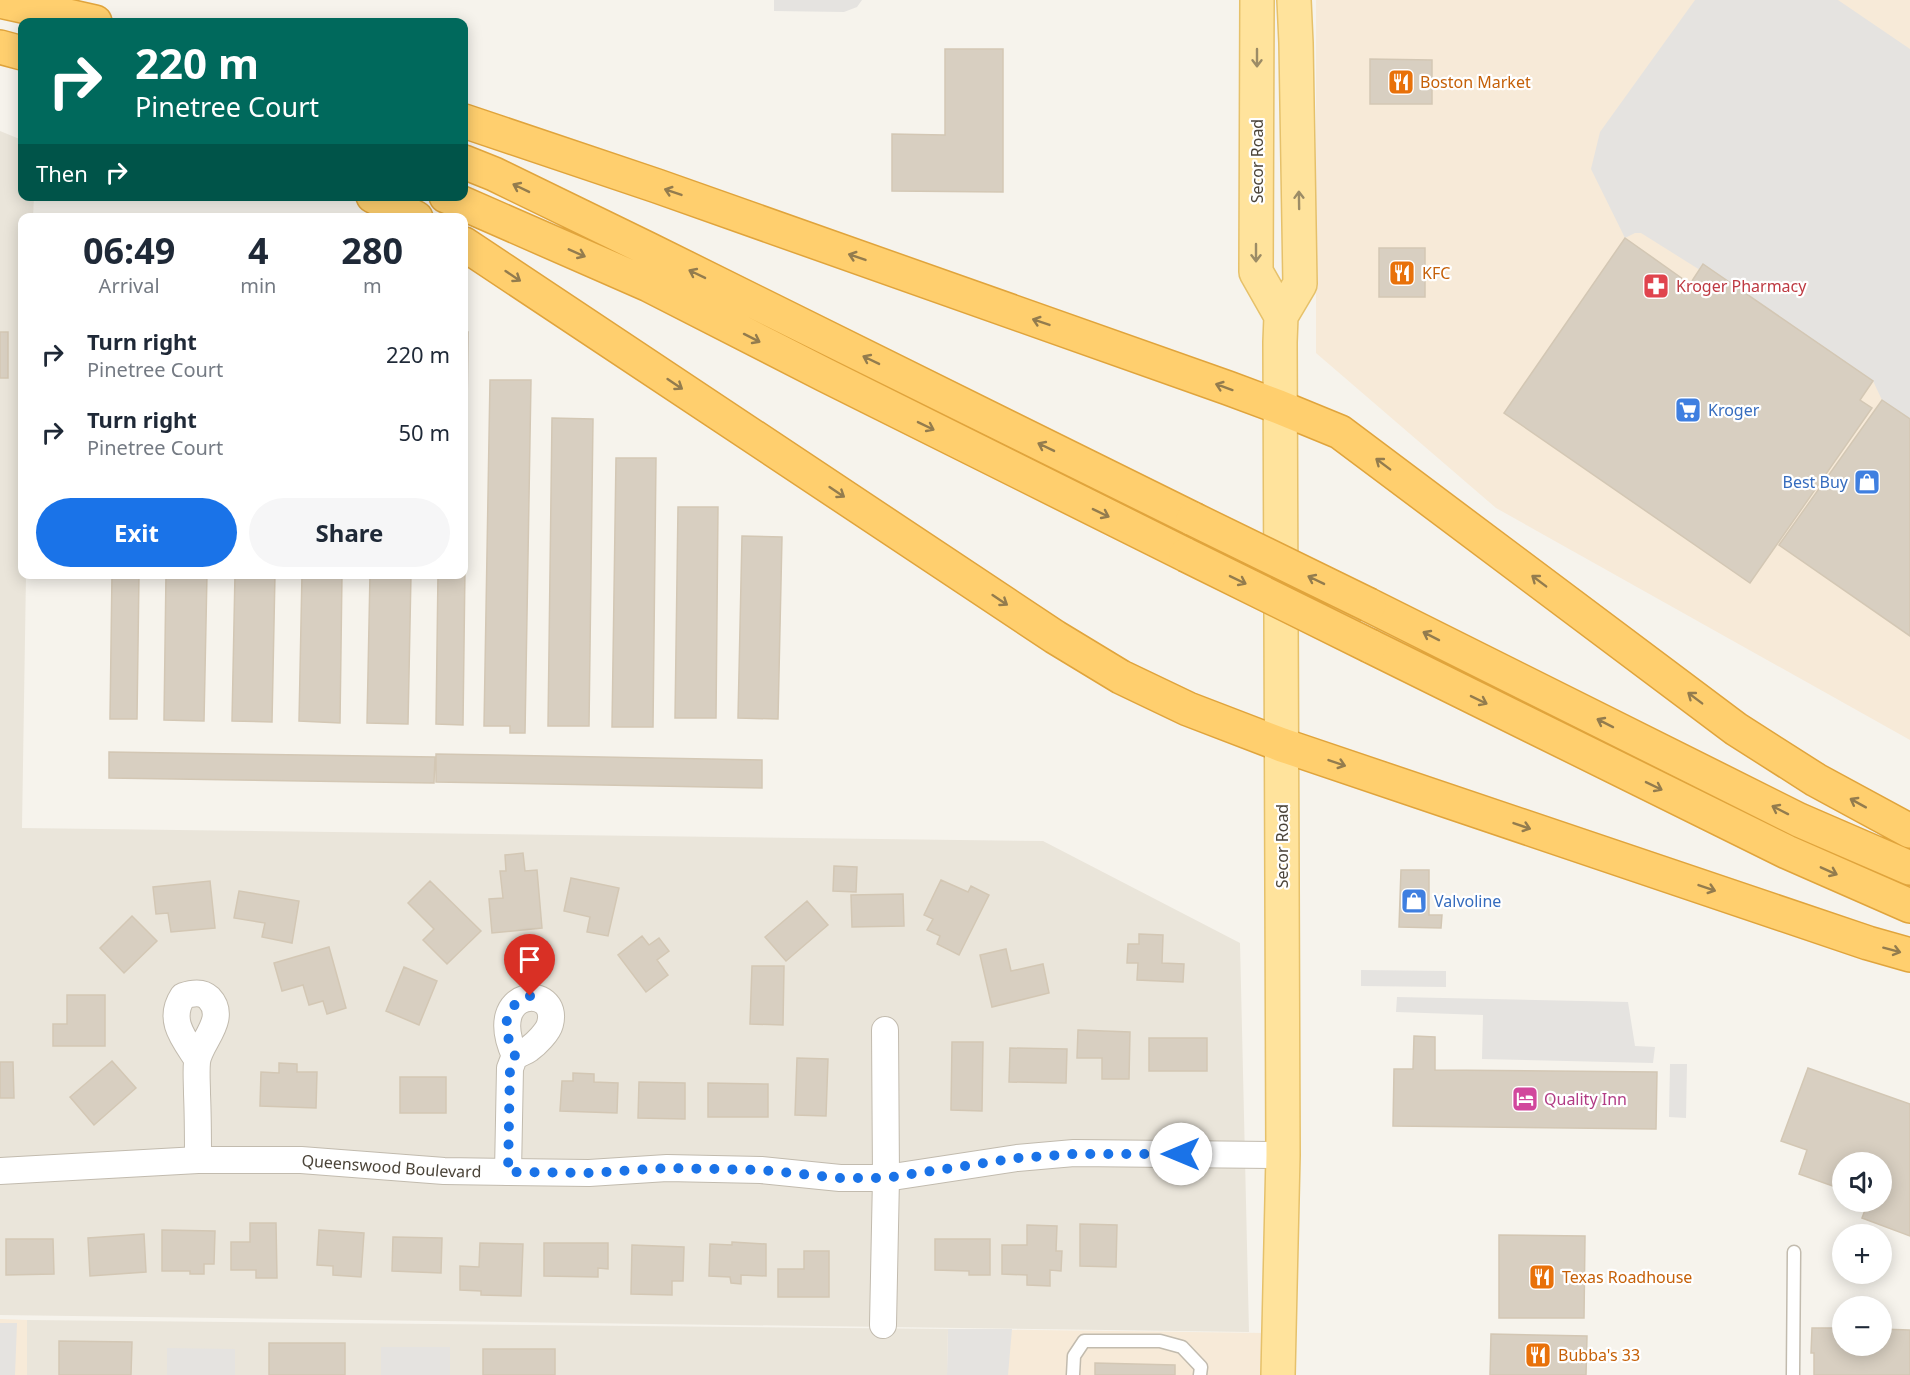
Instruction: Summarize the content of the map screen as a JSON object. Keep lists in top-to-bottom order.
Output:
{
  "streets": {
    "main road": ["Secor Road"],
    "street": ["Queenswood Boulevard"]
  },
  "crossings": [
    ["Secor Road", "Queenswood Boulevard"]
  ],
  "places": {
    "restaurant": [
      "Boston Market",
      "KFC",
      "Texas Roadhouse",
      "Bubba's 33"
    ],
    "pharmacy": ["Kroger Pharmacy"],
    "supermarket": ["Kroger"],
    "shop": ["Best Buy", "Valvoline"],
    "hotel": ["Quality Inn"]
  },
  "page": {
    "turn": ["220 m", "Pinetree Court"],
    "then": "Then",
    "eta": [
      "06:49",
      "Arrival",
      "4",
      "min",
      "280",
      "m"
    ],
    "list": [
      {
        "name": "Turn right",
        "note": "Pinetree Court",
        "value": "220 m"
      },
      {
        "name": "Turn right",
        "note": "Pinetree Court",
        "value": "50 m"
      }
    ],
    "buttons": ["Exit", "Share"],
    "map_buttons": ["+", "−"]
  }
}
